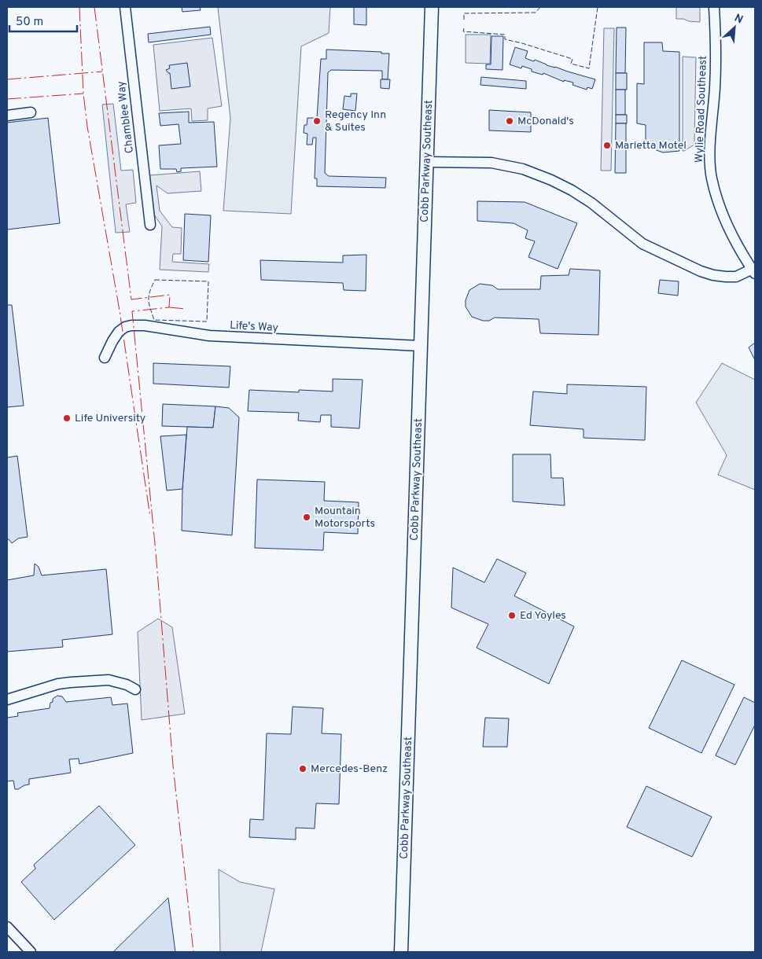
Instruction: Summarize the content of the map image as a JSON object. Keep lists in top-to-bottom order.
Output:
{
  "streets": {
    "main road": ["Cobb Parkway Southeast"],
    "street": ["Wylie Road Southeast", "Chamblee Way", "Life's Way"]
  },
  "crossings": [
    ["Cobb Parkway Southeast", "Life's Way"]
  ],
  "places": [
    "Regency Inn & Suites",
    "McDonald's",
    "Marietta Motel",
    "Life University",
    "Mountain Motorsports",
    "Ed Yoyles",
    "Mercedes-Benz"
  ],
  "scale_bar": "50 m",
  "north": "top right"
}
